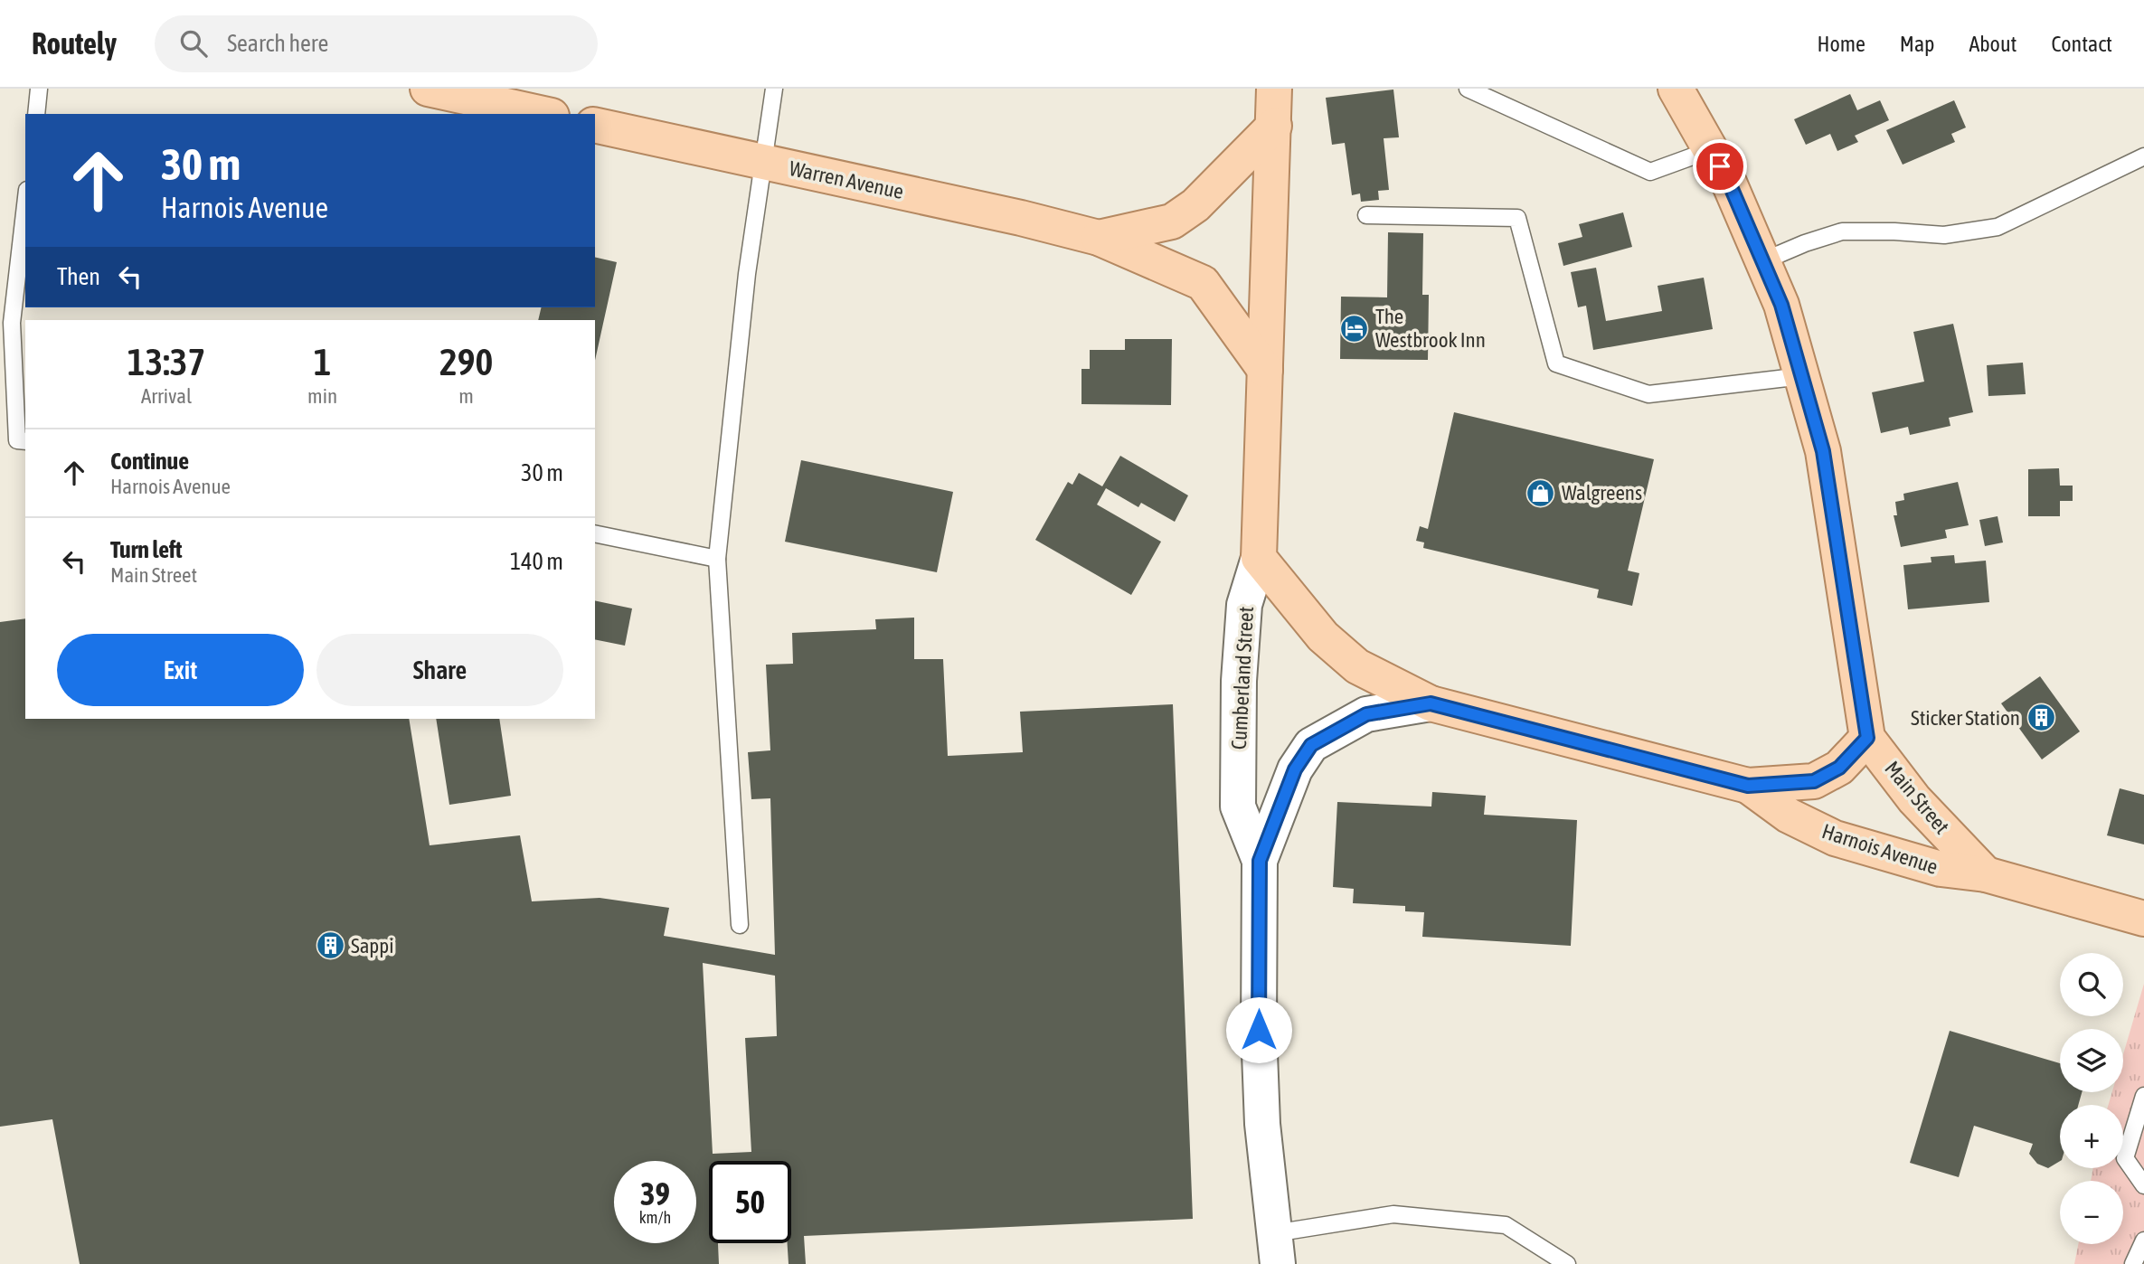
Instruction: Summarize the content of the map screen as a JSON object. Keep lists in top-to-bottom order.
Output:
{
  "streets": {
    "main road": [
      "Warren Avenue",
      "Cumberland Street",
      "Main Street",
      "Harnois Avenue"
    ]
  },
  "crossings": [
    ["Warren Avenue", "Cumberland Street"],
    ["Cumberland Street", "Harnois Avenue"],
    ["Main Street", "Harnois Avenue"]
  ],
  "places": {
    "hotel": ["The Westbrook Inn"],
    "shop": ["Walgreens"],
    "building": ["Sticker Station", "Sappi"]
  },
  "page": {
    "header": "Routely",
    "search": "Search here",
    "nav": [
      "Home",
      "Map",
      "About",
      "Contact"
    ],
    "turn": ["30 m", "Harnois Avenue"],
    "then": "Then",
    "eta": [
      "13:37",
      "Arrival",
      "1",
      "min",
      "290",
      "m"
    ],
    "list": [
      {
        "name": "Continue",
        "note": "Harnois Avenue",
        "value": "30 m"
      },
      {
        "name": "Turn left",
        "note": "Main Street",
        "value": "140 m"
      }
    ],
    "buttons": ["Exit", "Share"],
    "map_buttons": ["+", "−"],
    "speed": "39 km/h",
    "limit": "50"
  }
}
